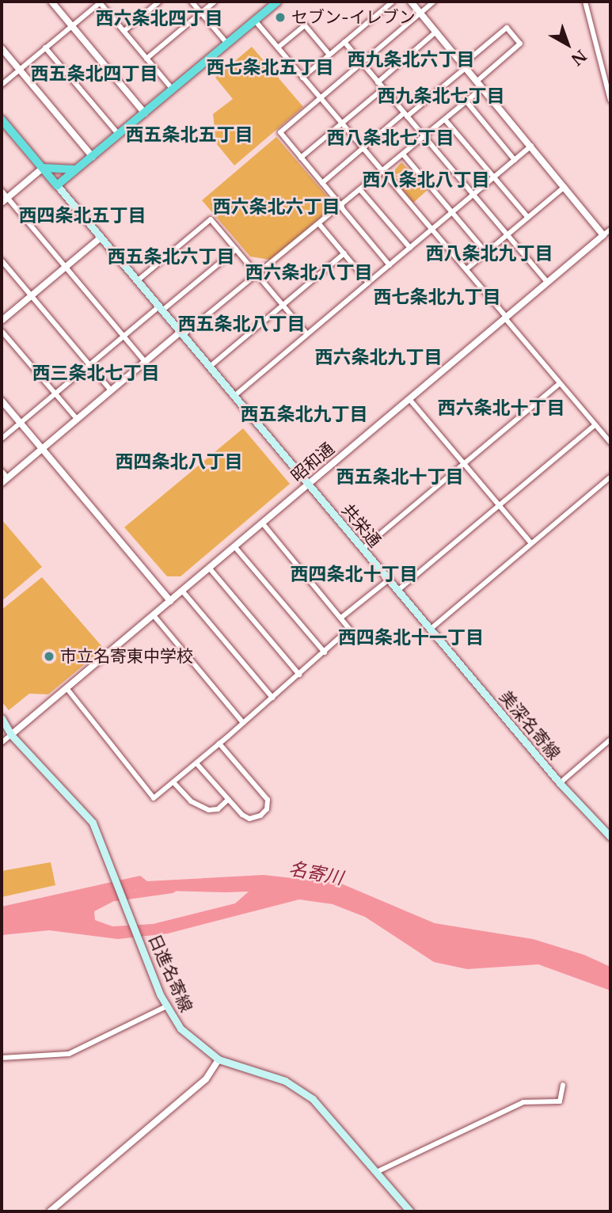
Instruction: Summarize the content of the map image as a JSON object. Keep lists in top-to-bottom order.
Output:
{
  "streets": {
    "main road": ["共栄通", "美深名寄線", "日進名寄線"],
    "street": ["昭和通"]
  },
  "crossings": [
    ["昭和通", "共栄通"],
    ["昭和通", "日進名寄線"],
    ["共栄通", "美深名寄線"]
  ],
  "districts": [
    "西六条北四丁目",
    "西九条北六丁目",
    "西七条北五丁目",
    "西五条北四丁目",
    "西九条北七丁目",
    "西五条北五丁目",
    "西八条北七丁目",
    "西八条北八丁目",
    "西六条北六丁目",
    "西四条北五丁目",
    "西八条北九丁目",
    "西五条北六丁目",
    "西六条北八丁目",
    "西七条北九丁目",
    "西五条北八丁目",
    "西六条北九丁目",
    "西三条北七丁目",
    "西六条北十丁目",
    "西五条北九丁目",
    "西四条北八丁目",
    "西五条北十丁目",
    "西四条北十丁目",
    "西四条北十一丁目"
  ],
  "water": ["名寄川"],
  "places": ["セブン-イレブン", "市立名寄東中学校"],
  "north": "bottom right"
}
